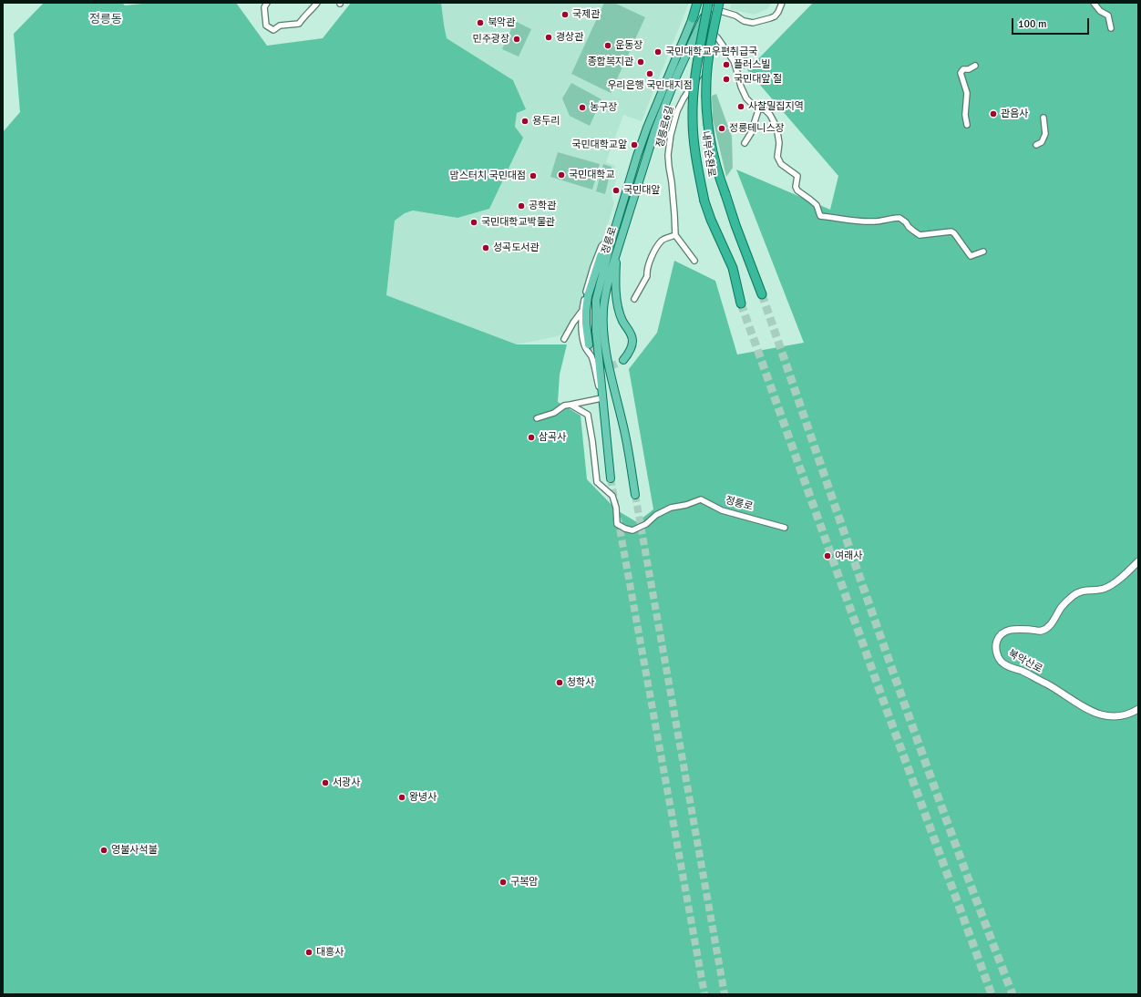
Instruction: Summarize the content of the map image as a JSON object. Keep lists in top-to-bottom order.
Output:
{
  "streets": {
    "highway": ["내부순환로"],
    "main road": ["정릉로"],
    "street": ["정릉로6길", "북악산로"]
  },
  "crossings": [
    ["정릉로6길", "내부순환로"],
    ["정릉로6길", "정릉로"],
    ["내부순환로", "정릉로"]
  ],
  "districts": ["정릉동"],
  "places": [
    "국제관",
    "북악관",
    "경상관",
    "민주광장",
    "운동장",
    "국민대학교우편취급국",
    "종합복지관",
    "플러스빌",
    "우리은행 국민대지점",
    "국민대앞 절",
    "사찰밀집지역",
    "농구장",
    "관음사",
    "용두리",
    "정릉테니스장",
    "국민대학교앞",
    "국민대학교",
    "맘스터치 국민대점",
    "국민대앞",
    "공학관",
    "국민대학교박물관",
    "성곡도서관",
    "삼곡사",
    "여래사",
    "청학사",
    "서광사",
    "왕녕사",
    "영불사석불",
    "구복암",
    "대흥사"
  ],
  "scale_bar": "100 m"
}
